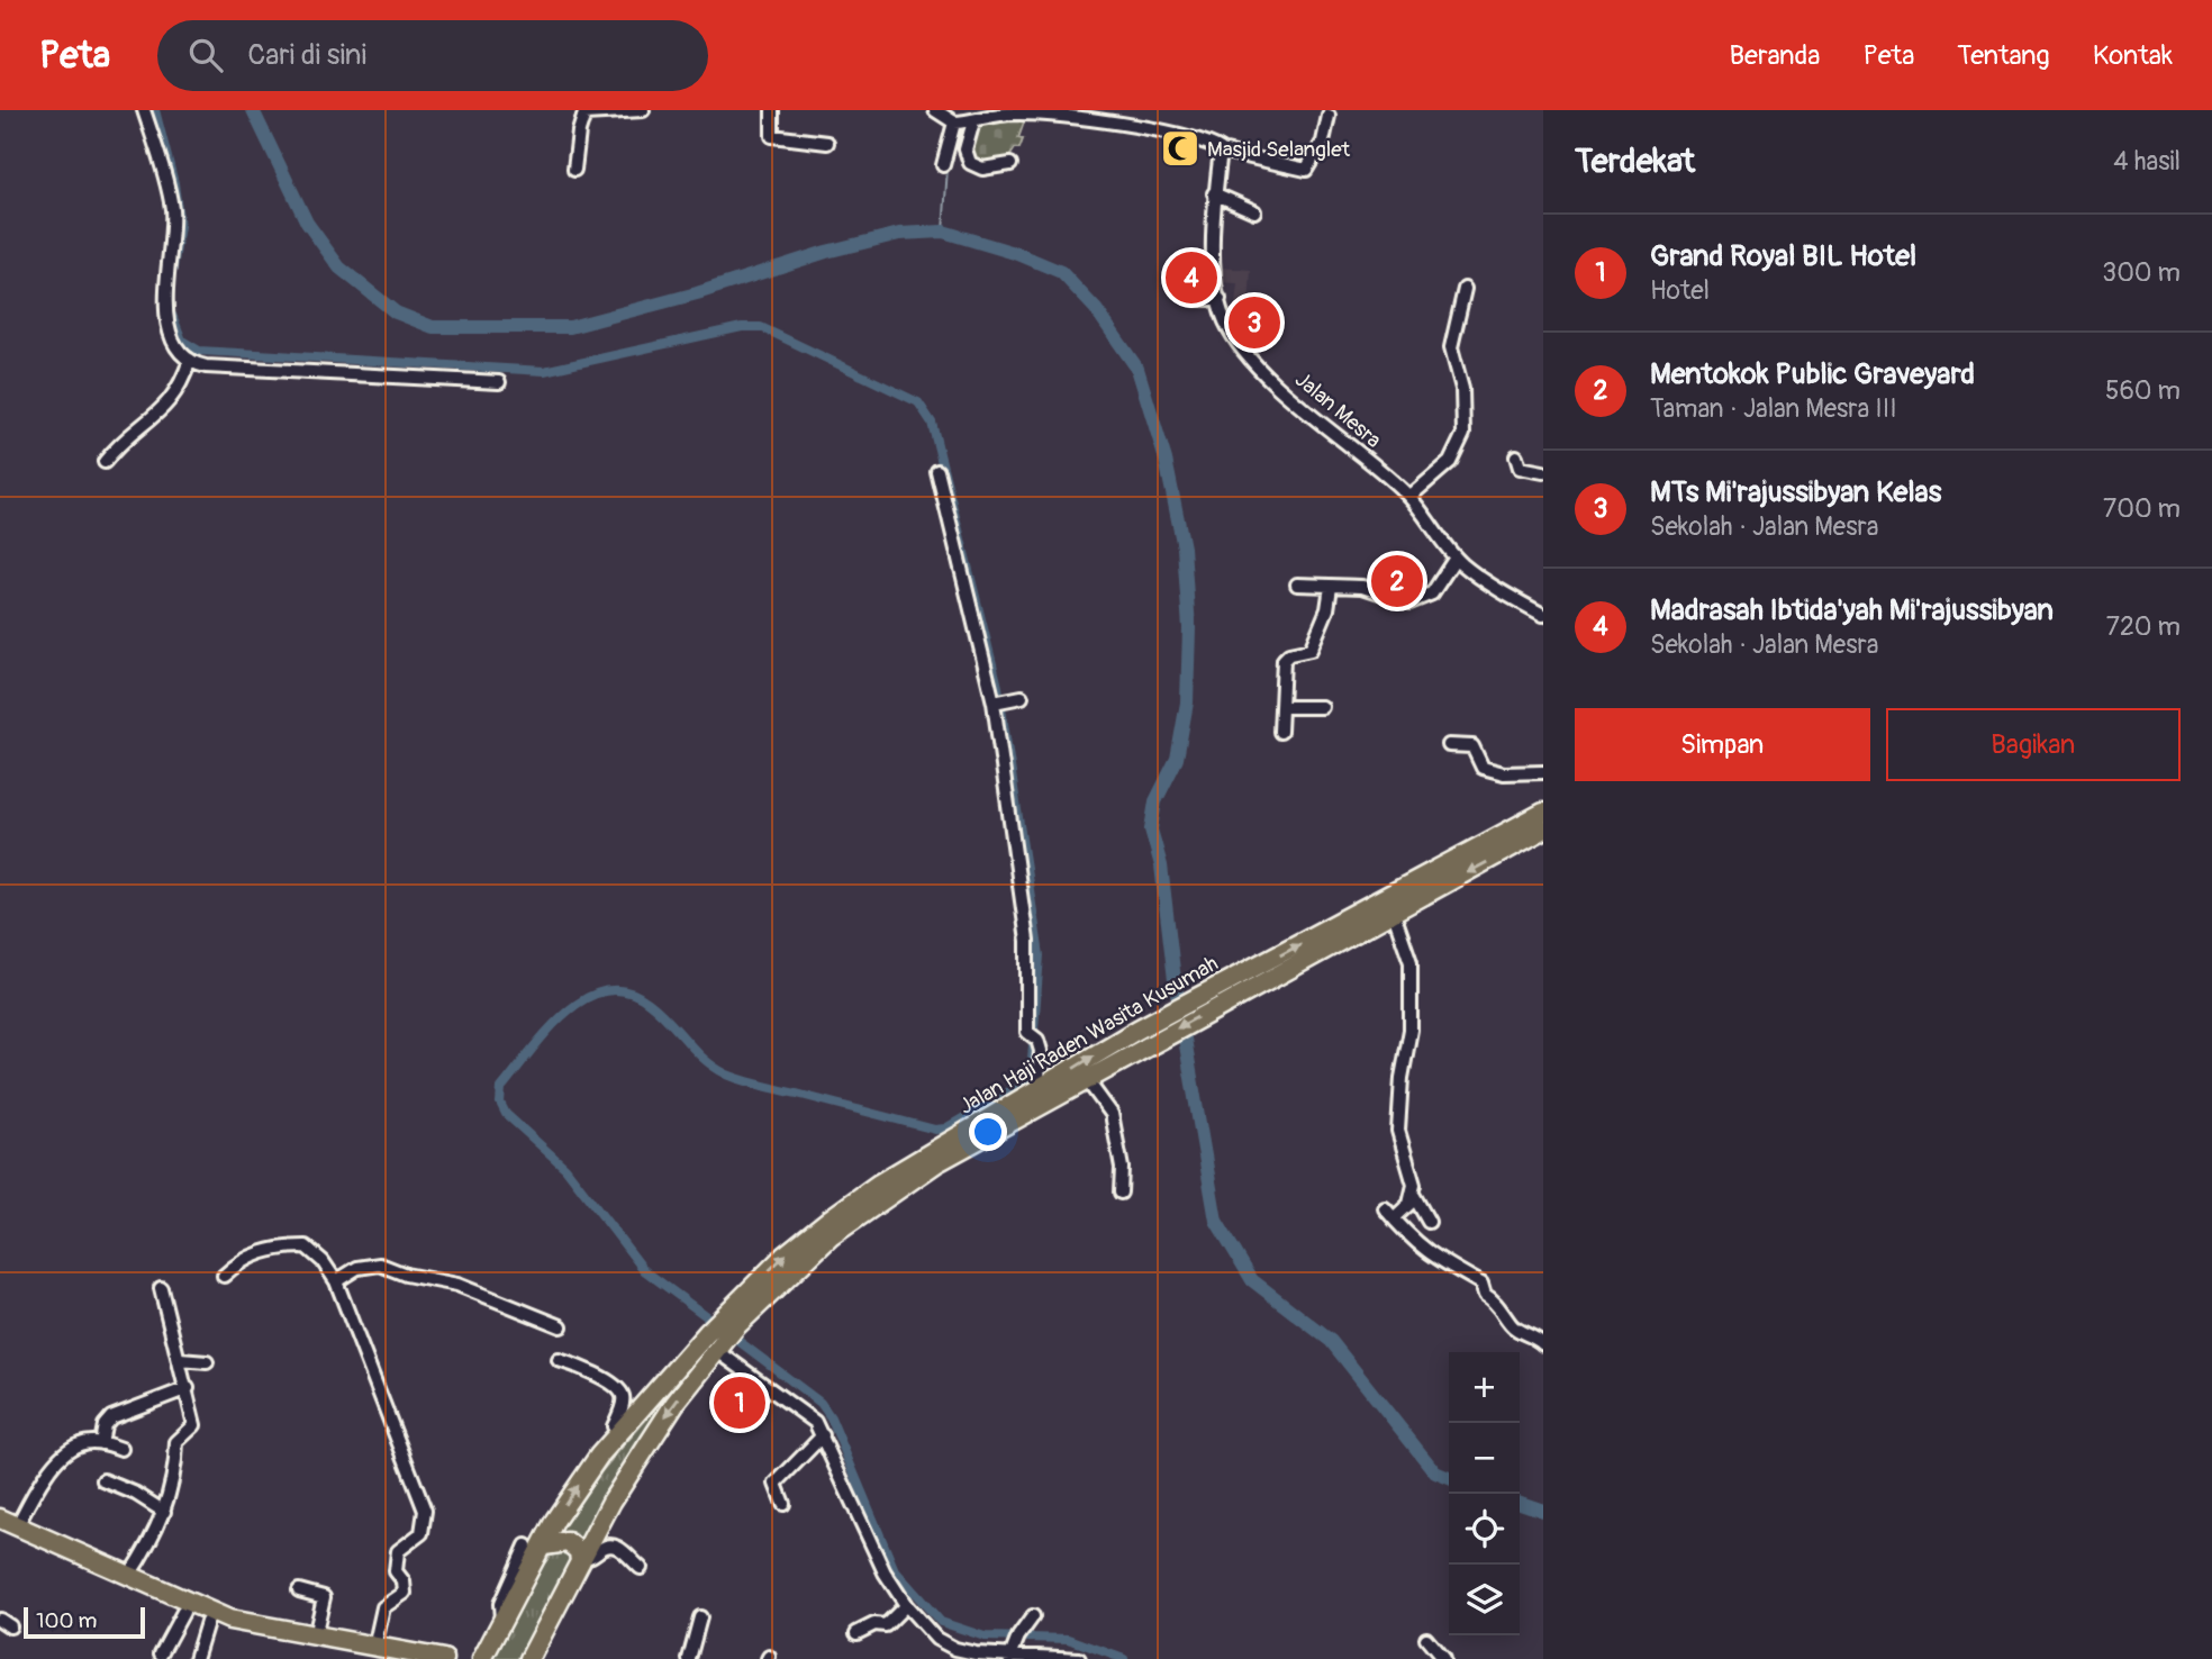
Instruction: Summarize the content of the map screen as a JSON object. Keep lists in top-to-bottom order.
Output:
{
  "streets": {
    "highway": ["Jalan Haji Raden Wasita Kusumah"],
    "street": ["Jalan Mesra"]
  },
  "places": {
    "mosque": ["Masjid Selanglet"]
  },
  "scale_bar": "100 m",
  "page": {
    "header": "Peta",
    "search": "Cari di sini",
    "nav": [
      "Beranda",
      "Peta",
      "Tentang",
      "Kontak"
    ],
    "heading": ["Terdekat", "4 hasil"],
    "list": [
      {
        "mark": "1",
        "name": "Grand Royal BIL Hotel",
        "note": "Hotel",
        "value": "300 m"
      },
      {
        "mark": "2",
        "name": "Mentokok Public Graveyard",
        "note": "Taman · Jalan Mesra III",
        "value": "560 m"
      },
      {
        "mark": "3",
        "name": "MTs Mi'rajussibyan Kelas",
        "note": "Sekolah · Jalan Mesra",
        "value": "700 m"
      },
      {
        "mark": "4",
        "name": "Madrasah Ibtida'yah Mi'rajussibyan",
        "note": "Sekolah · Jalan Mesra",
        "value": "720 m"
      }
    ],
    "pins": [
      "4",
      "3",
      "2",
      "1"
    ],
    "buttons": ["Simpan", "Bagikan"],
    "map_buttons": ["+", "−"],
    "scale": "100 m"
  }
}
